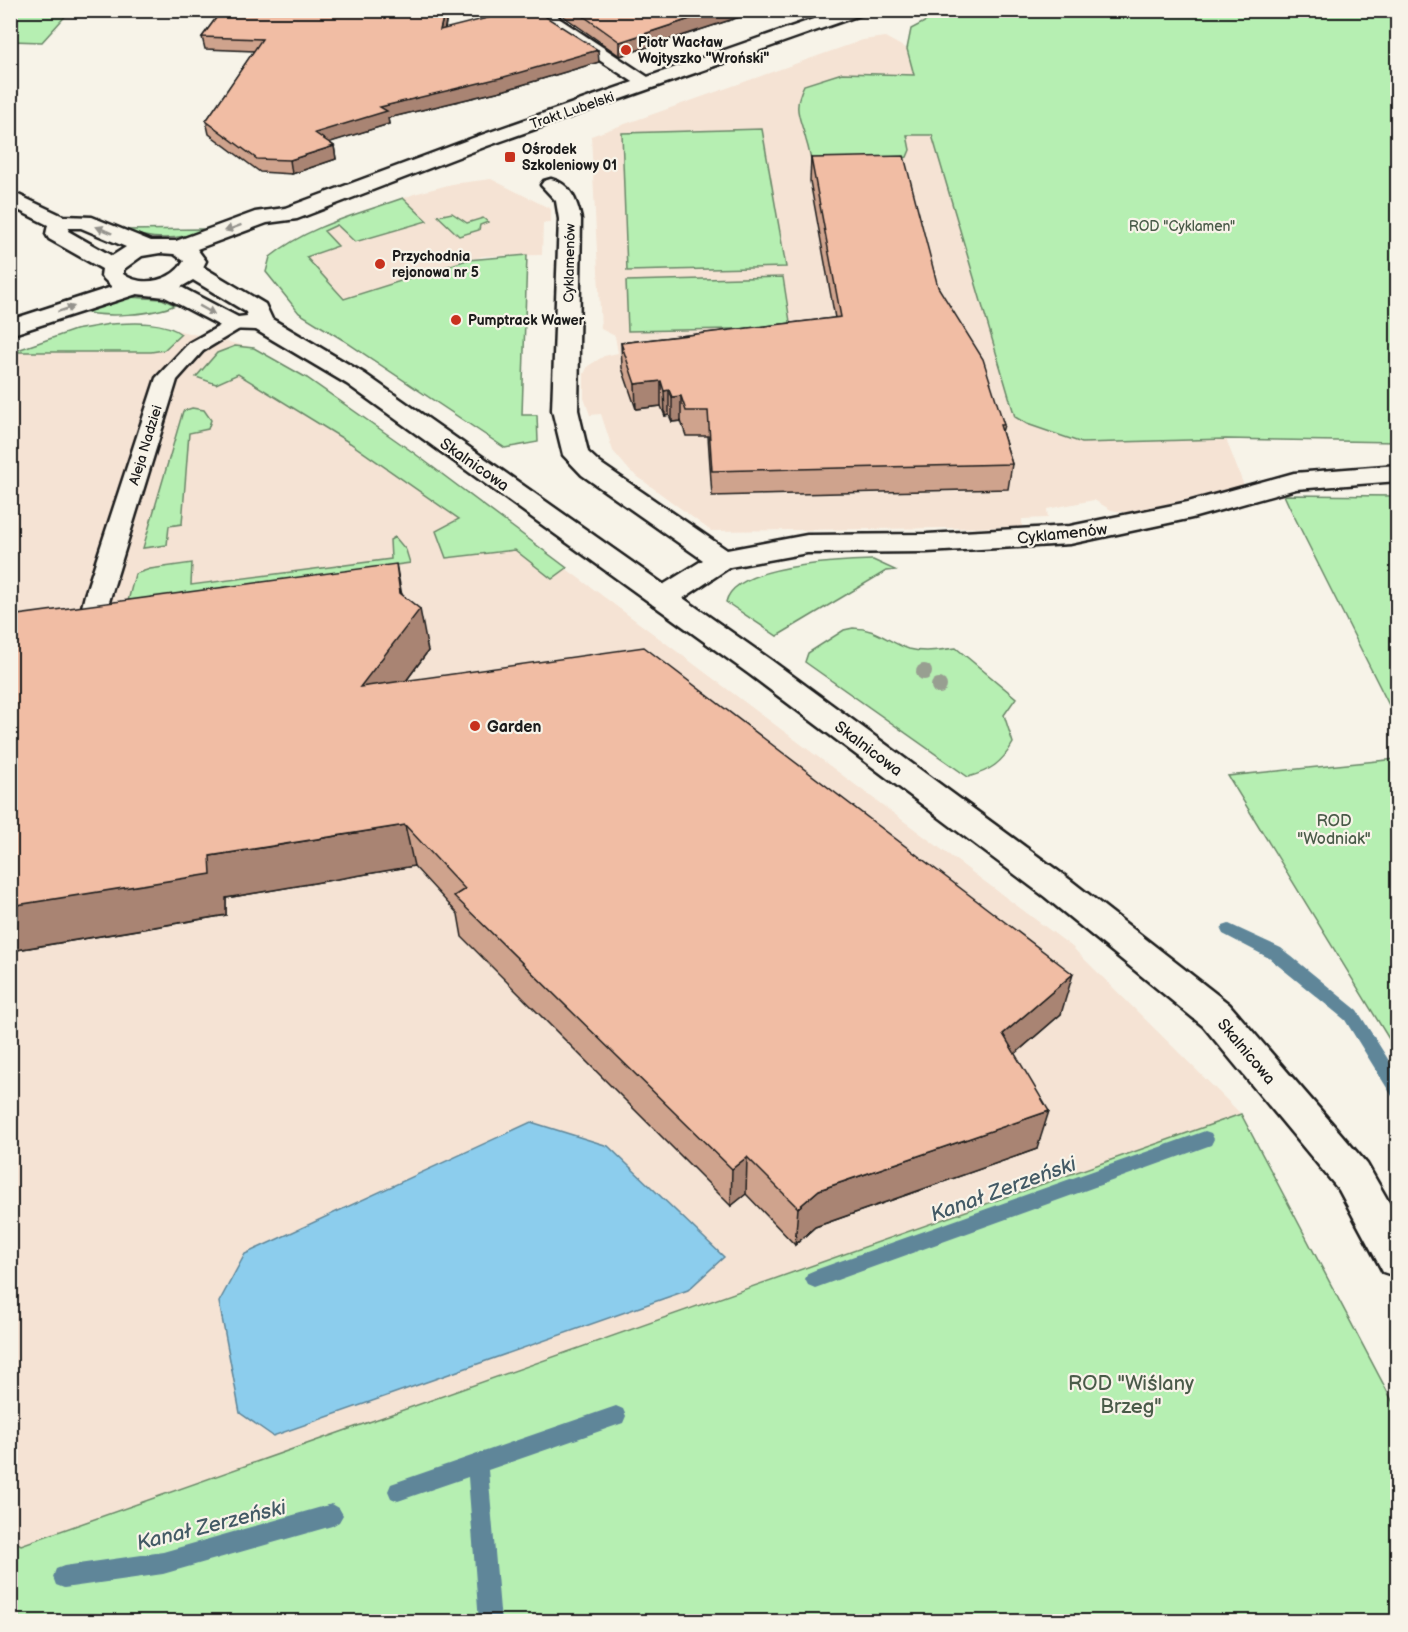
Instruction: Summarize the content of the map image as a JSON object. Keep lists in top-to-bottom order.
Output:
{
  "streets": {
    "street": ["Trakt Lubelski", "Cyklamenów", "Skalnicowa"],
    "lane": ["Aleja Nadziei"]
  },
  "crossings": [
    ["Trakt Lubelski", "Skalnicowa"],
    ["Cyklamenów", "Skalnicowa"],
    ["Aleja Nadziei", "Skalnicowa"]
  ],
  "water": ["Kanał Zerzeński"],
  "parks": ["ROD \"Cyklamen\"", "ROD \"Wodniak\"", "ROD \"Wiślany Brzeg\""],
  "places": {
    "other": [
      "Piotr Wacław Wojtyszko \"Wroński\"",
      "Przychodnia rejonowa nr 5",
      "Pumptrack Wawer",
      "Garden"
    ],
    "transit": ["Ośrodek Szkoleniowy 01"]
  }
}
